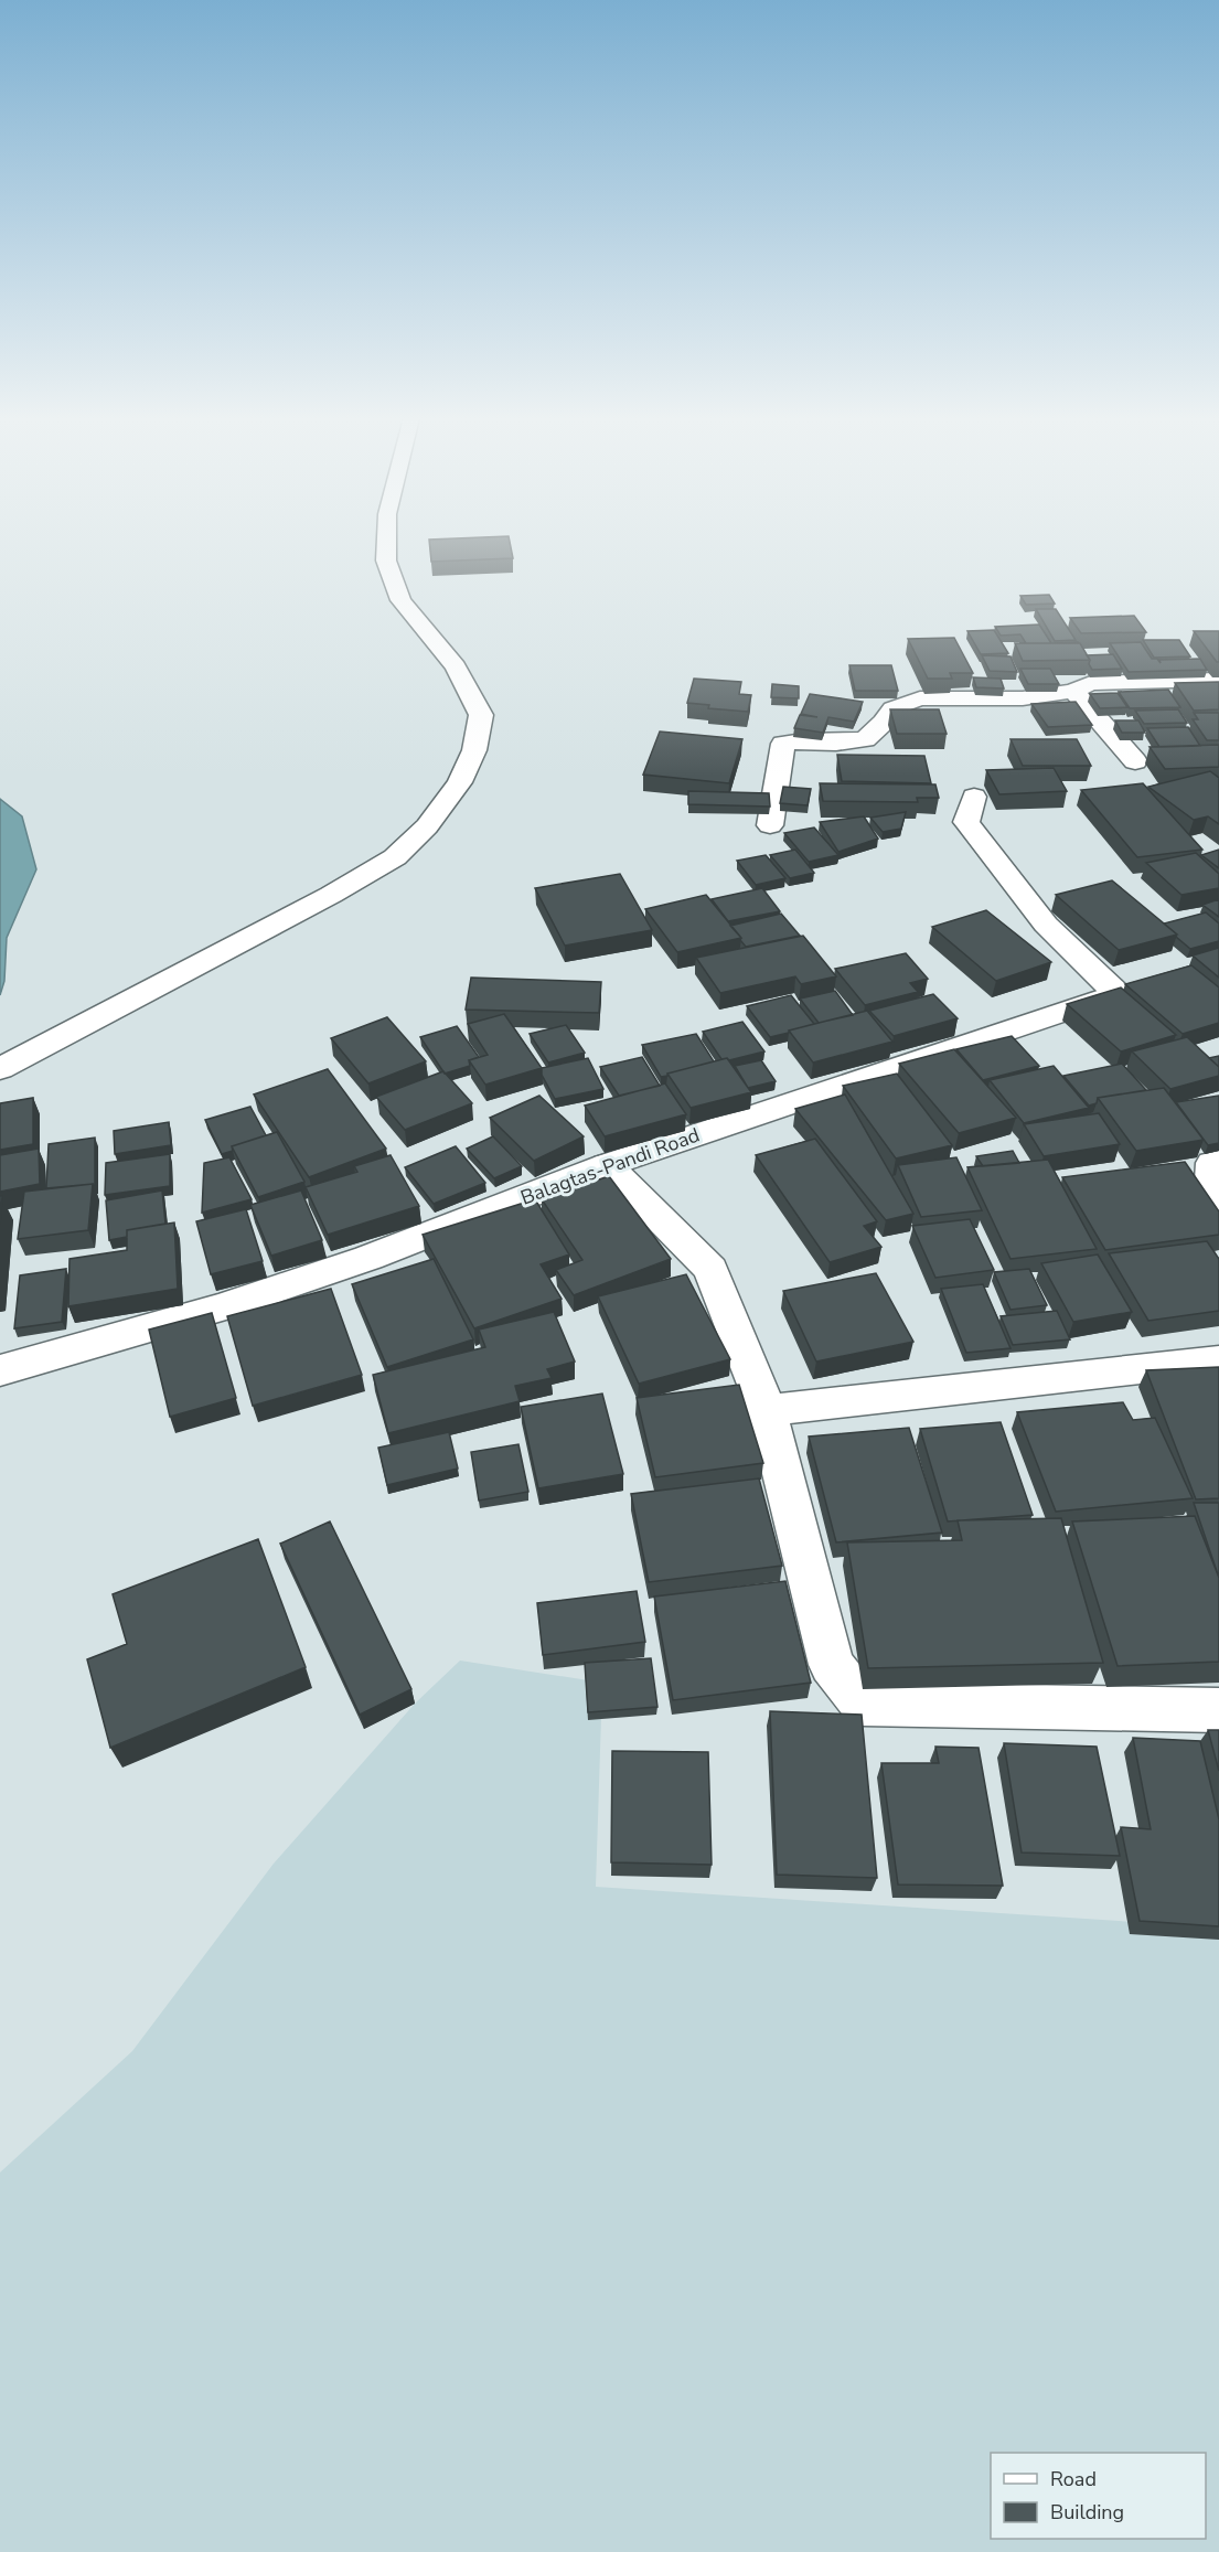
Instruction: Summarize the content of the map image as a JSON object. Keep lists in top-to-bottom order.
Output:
{
  "streets": {
    "street": ["Balagtas-Pandi Road"]
  },
  "legend": ["Road", "Building"]
}
